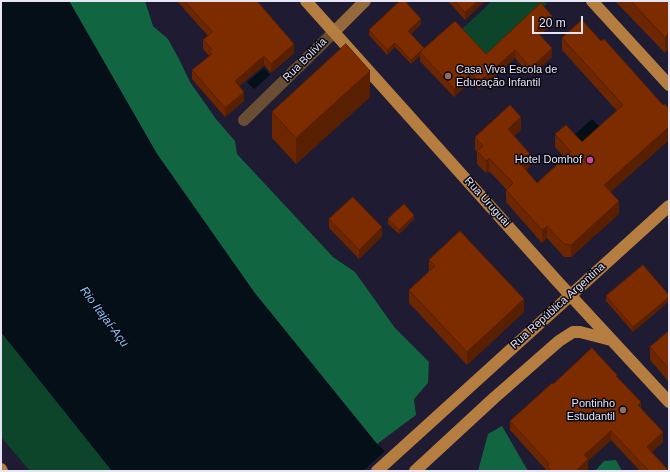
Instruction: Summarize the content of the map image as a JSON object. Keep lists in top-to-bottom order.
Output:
{
  "streets": {
    "main road": ["Rua Uruguai", "Rua República Argentina"],
    "street": ["Rua Bolívia"]
  },
  "crossings": [
    ["Rua Bolívia", "Rua Uruguai"],
    ["Rua Uruguai", "Rua República Argentina"]
  ],
  "water": ["Rio Itajaí-Açu"],
  "places": ["Casa Viva Escola de Educação Infantil", "Hotel Domhof", "Pontinho Estudantil"],
  "scale_bar": "20 m"
}
